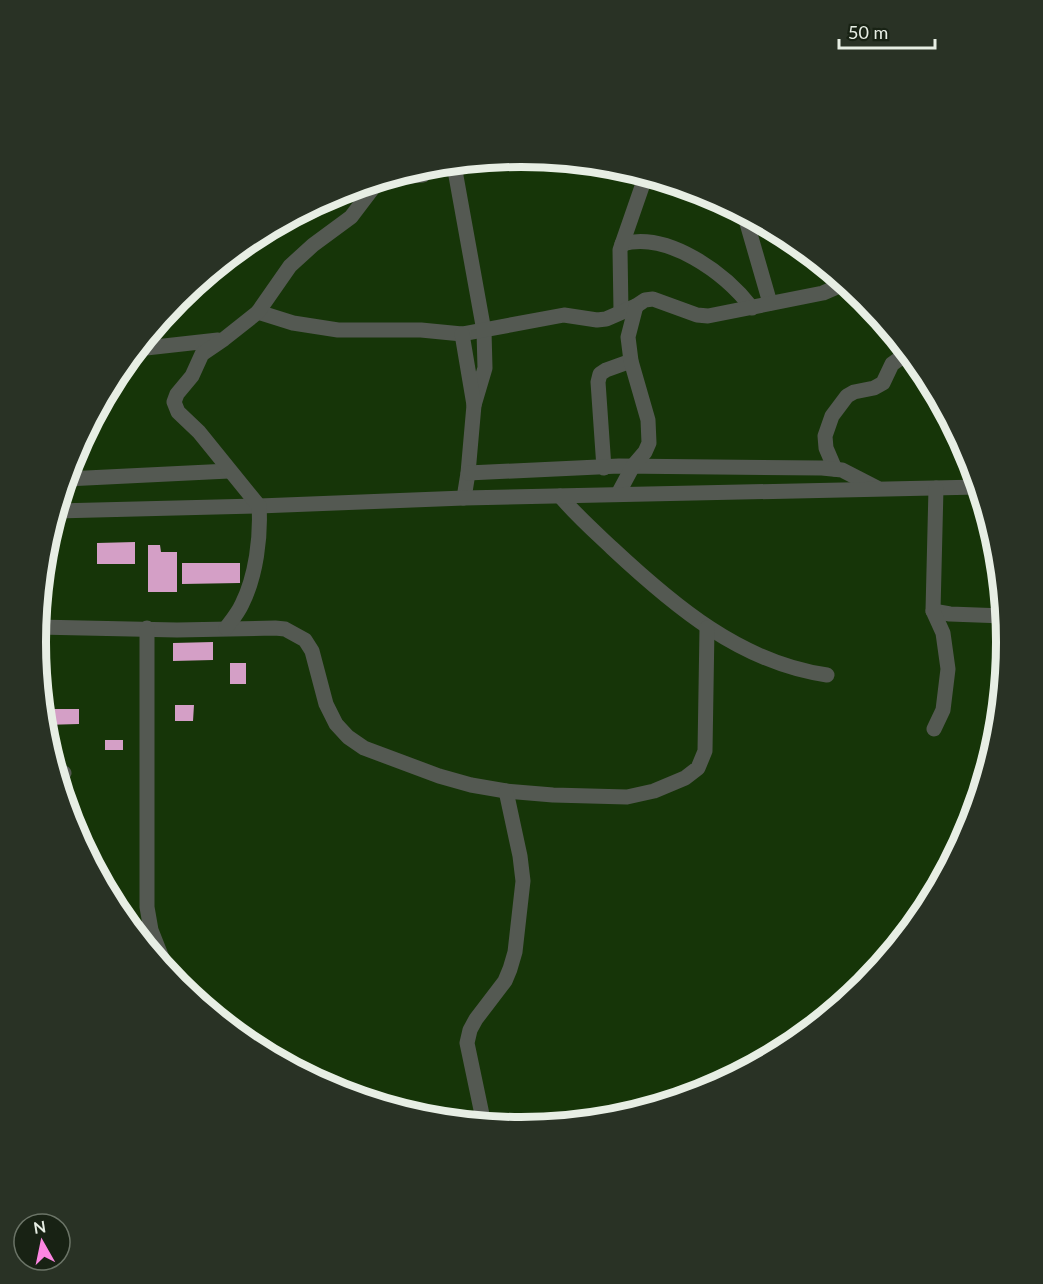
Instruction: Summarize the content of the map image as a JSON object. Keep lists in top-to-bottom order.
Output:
{
  "scale_bar": "50 m",
  "north": "top"
}
